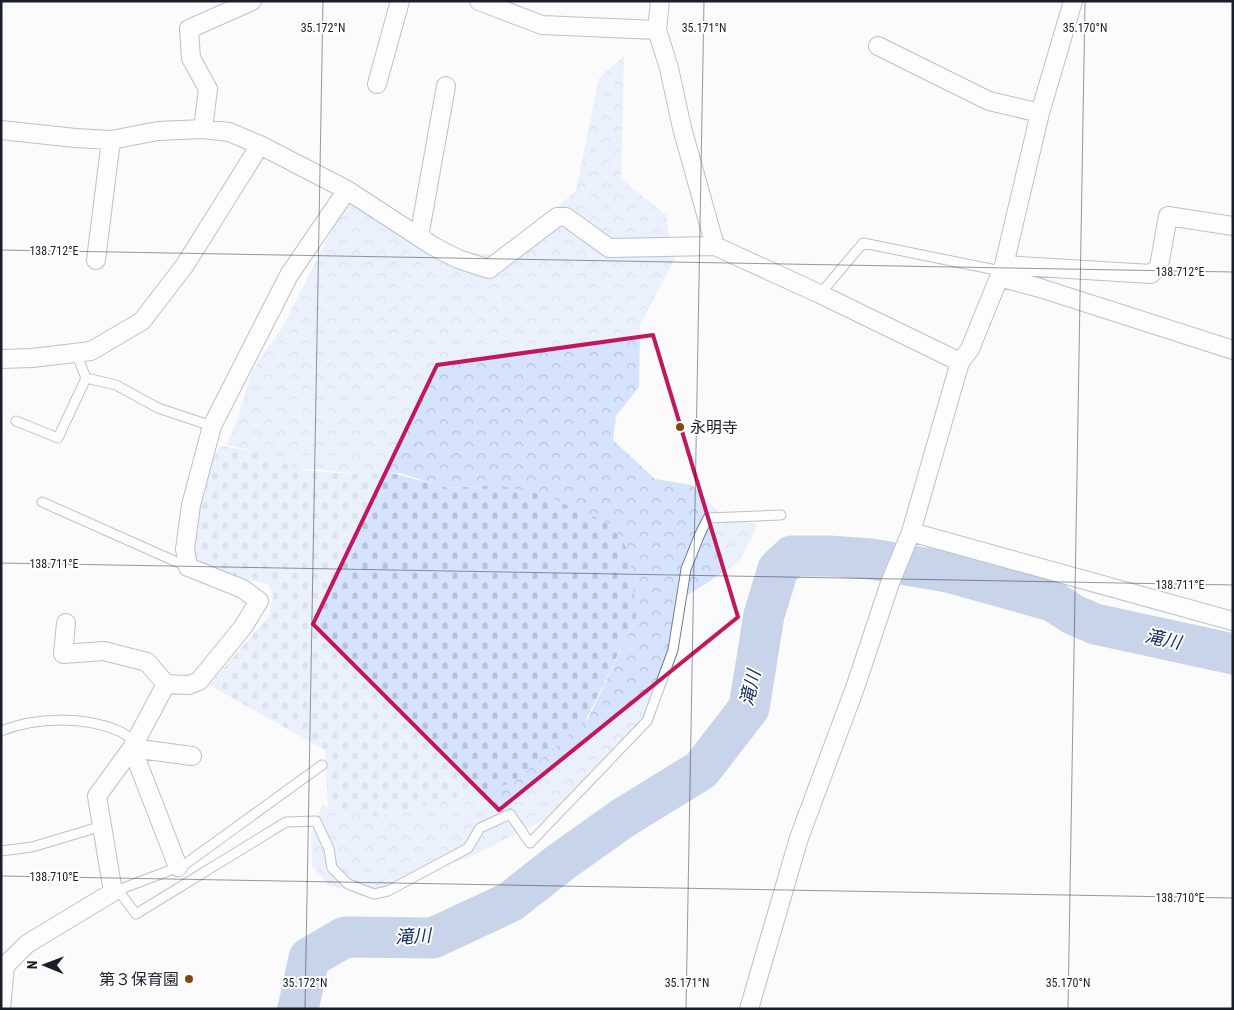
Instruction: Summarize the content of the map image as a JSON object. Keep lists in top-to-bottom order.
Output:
{
  "water": ["滝川"],
  "places": ["永明寺", "第３保育園"],
  "north": "left",
  "coordinates": [
    "35.172°N",
    "35.171°N",
    "35.170°N",
    "138.712°E",
    "138.711°E",
    "138.710°E"
  ]
}
